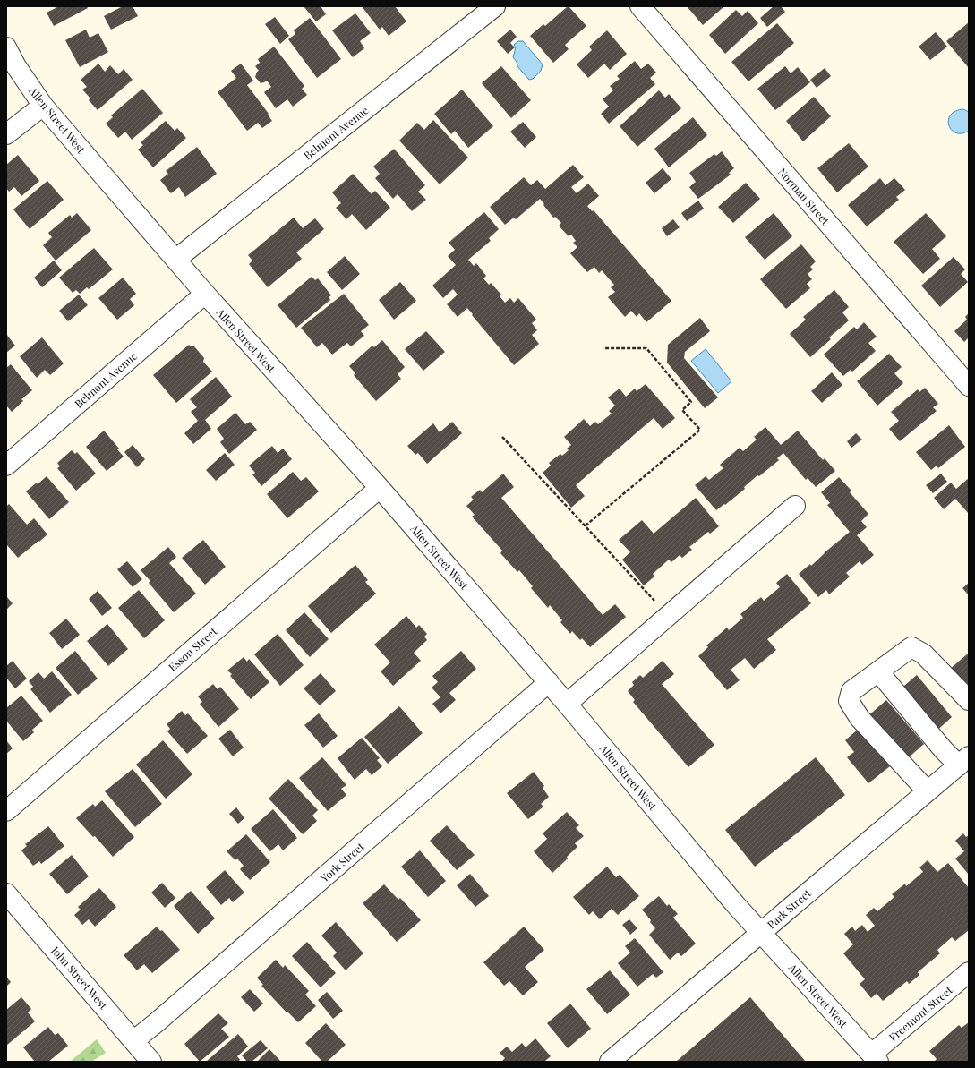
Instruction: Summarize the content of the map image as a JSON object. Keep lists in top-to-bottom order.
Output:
{
  "streets": {
    "street": [
      "Allen Street West",
      "Belmont Avenue",
      "Norman Street",
      "Esson Street",
      "York Street",
      "Park Street",
      "John Street West",
      "Freemont Street"
    ]
  },
  "crossings": [
    ["Allen Street West", "Belmont Avenue"],
    ["Allen Street West", "Esson Street"],
    ["Allen Street West", "York Street"],
    ["Allen Street West", "Park Street"],
    ["Allen Street West", "Freemont Street"],
    ["York Street", "John Street West"]
  ]
}
